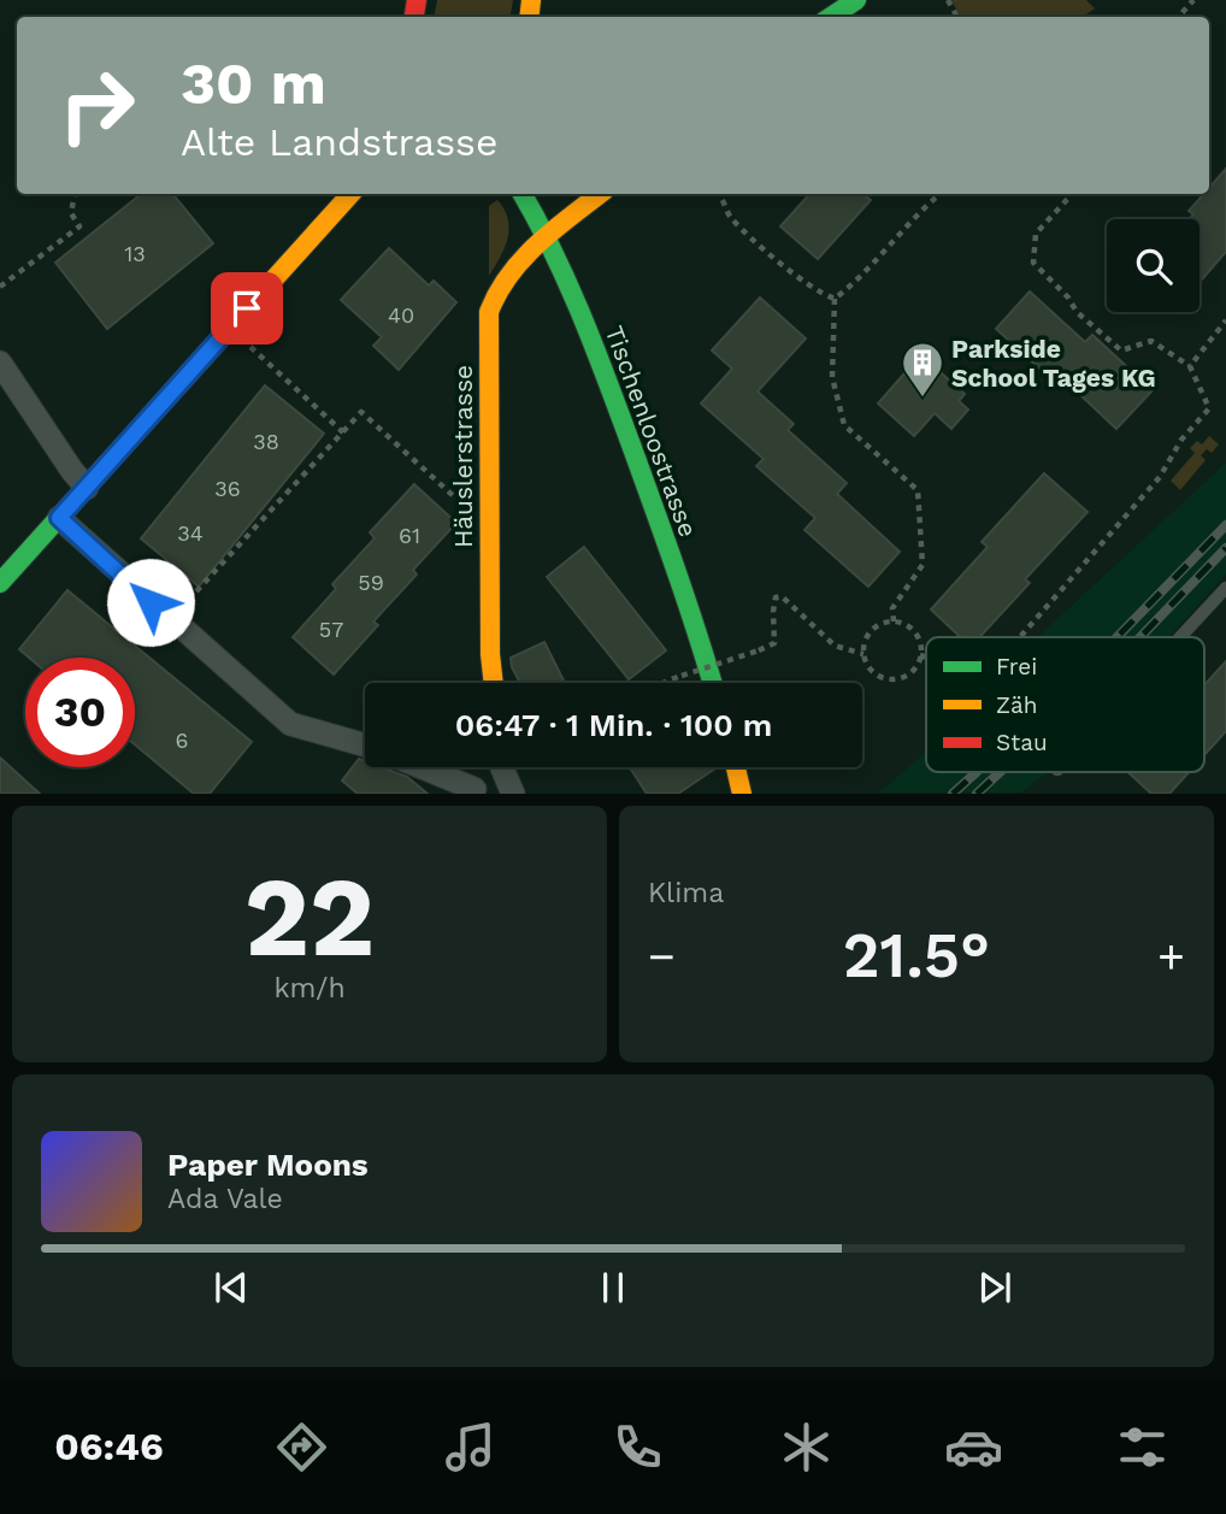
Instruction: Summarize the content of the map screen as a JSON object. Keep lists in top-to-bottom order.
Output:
{
  "streets": {
    "main road": ["Tischenloostrasse", "Häuslerstrasse"]
  },
  "crossings": [
    ["Tischenloostrasse", "Häuslerstrasse"]
  ],
  "places": {
    "building": ["Parkside School Tages KG"]
  },
  "house_numbers": [
    "13",
    "40",
    "38",
    "36",
    "34",
    "61",
    "59",
    "57",
    "6"
  ],
  "legend": ["Frei", "Zäh", "Stau"],
  "page": {
    "turn": ["30 m", "Alte Landstrasse"],
    "limit": "30",
    "trip": "06:47 · 1 Min. · 100 m",
    "tile": [
      ["22", "km/h"],
      "Klima"
    ],
    "heat": ["−", "21.5°", "+"],
    "song": ["Paper Moons", "Ada Vale"],
    "tabs": "06:46"
  }
}
